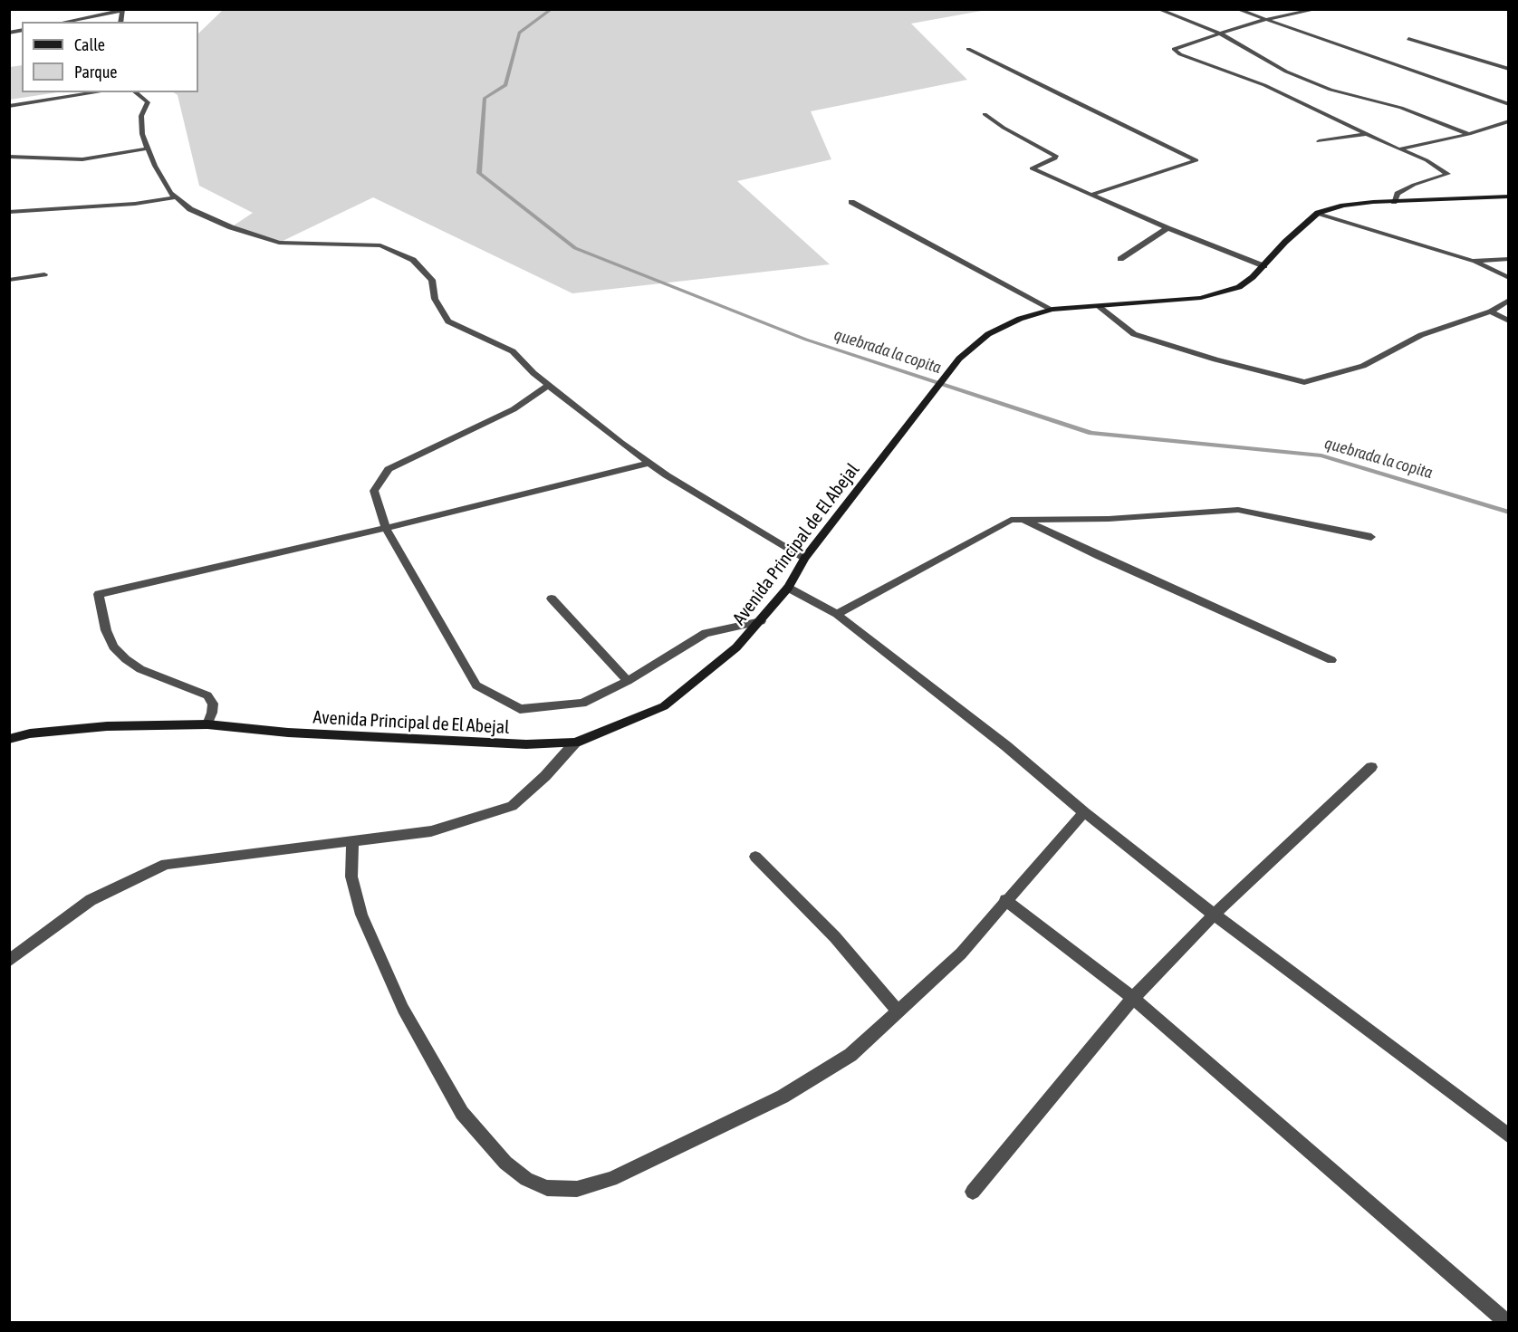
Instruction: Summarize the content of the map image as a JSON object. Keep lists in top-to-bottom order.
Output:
{
  "streets": {
    "main road": ["Avenida Principal de El Abejal"]
  },
  "water": ["quebrada la copita"],
  "legend": ["Calle", "Parque"]
}
